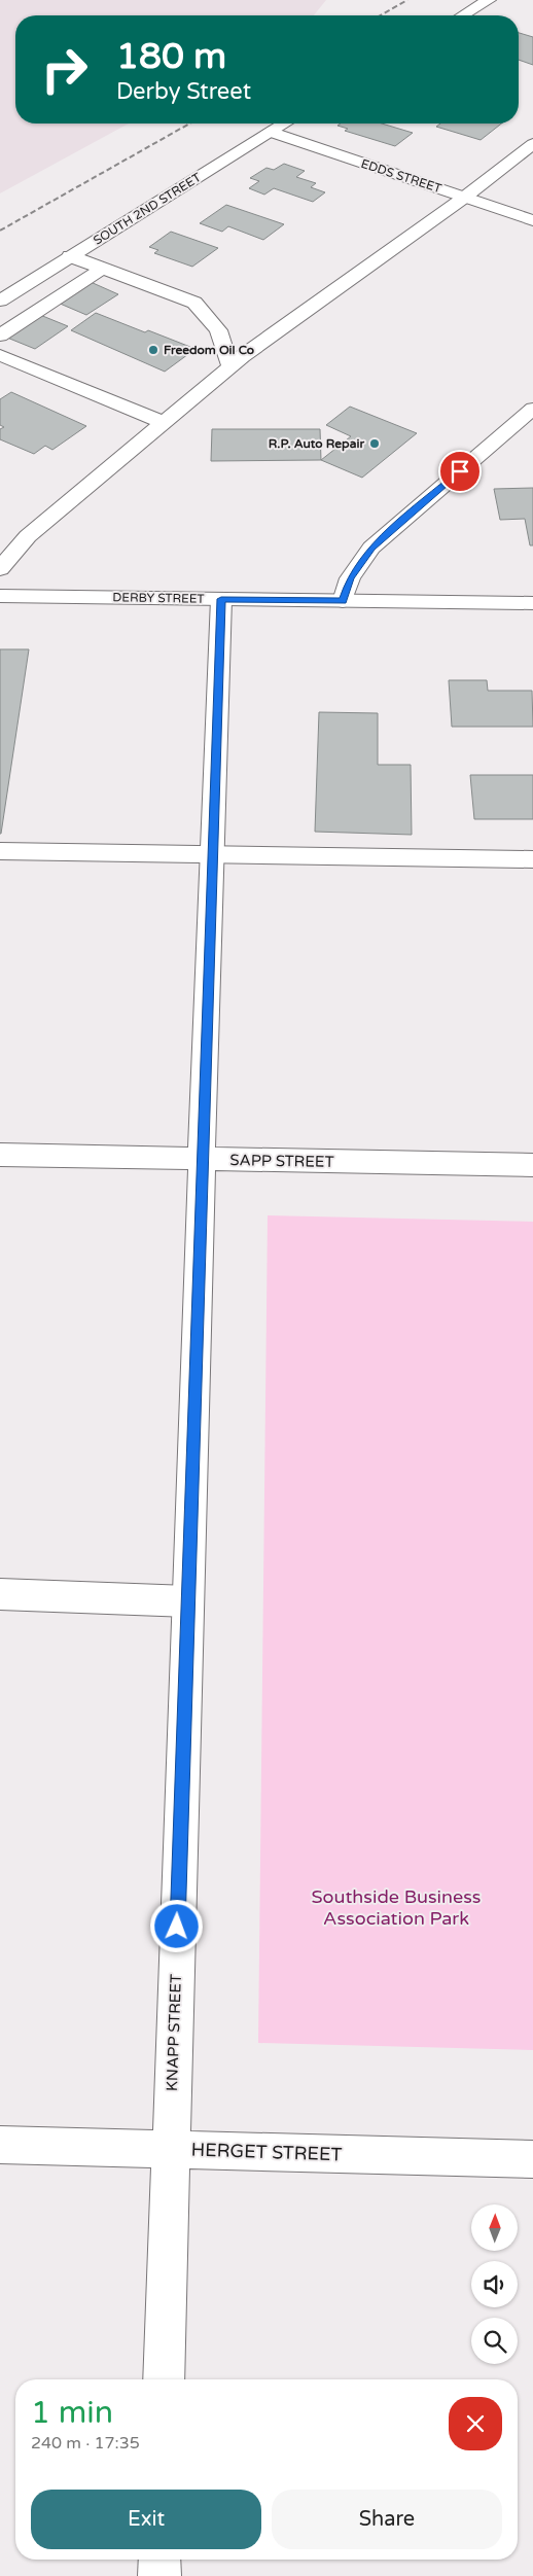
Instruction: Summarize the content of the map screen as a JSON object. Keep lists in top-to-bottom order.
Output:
{
  "streets": {
    "street": [
      "EDDS STREET",
      "SOUTH 2ND STREET",
      "DERBY STREET",
      "SAPP STREET",
      "KNAPP STREET",
      "HERGET STREET"
    ]
  },
  "crossings": [
    ["EDDS STREET", "SOUTH 2ND STREET"],
    ["DERBY STREET", "KNAPP STREET"],
    ["SAPP STREET", "KNAPP STREET"],
    ["KNAPP STREET", "HERGET STREET"]
  ],
  "parks": ["Southside Business Association Park"],
  "places": ["Freedom Oil Co", "R.P. Auto Repair"],
  "north": "top",
  "page": {
    "turn": ["180 m", "Derby Street"],
    "heading": ["1 min", "240 m · 17:35"],
    "buttons": ["Exit", "Share"]
  }
}
